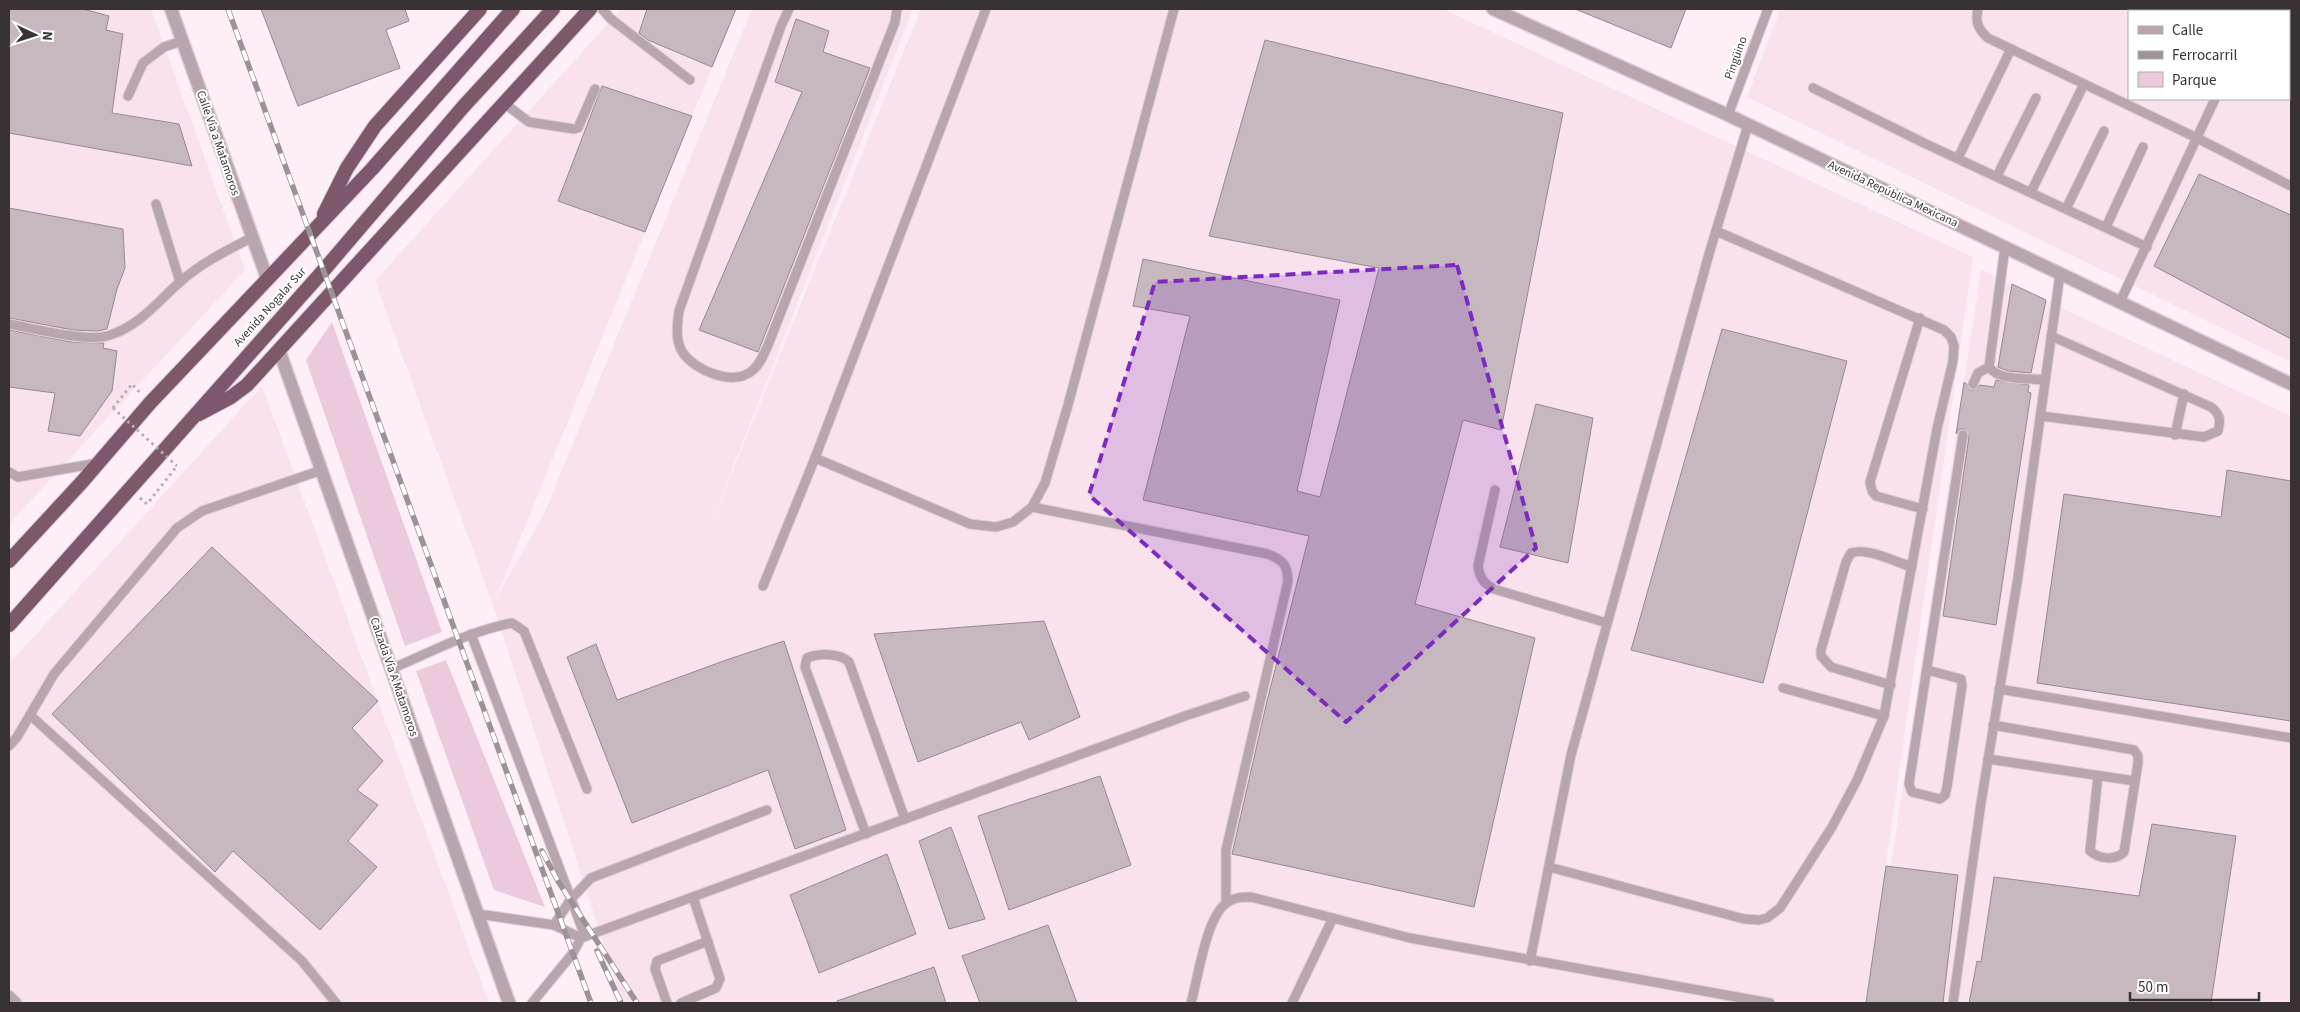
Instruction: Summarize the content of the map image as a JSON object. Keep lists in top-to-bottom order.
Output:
{
  "streets": {
    "highway": ["Avenida Nogalar Sur"],
    "street": ["Calle Vía a Matamoros", "Avenida República Mexicana", "Calzada Vía A Matamoros"],
    "lane": ["Pingüino"]
  },
  "crossings": [
    ["Pingüino", "Avenida República Mexicana"],
    ["Calle Vía a Matamoros", "Avenida Nogalar Sur"]
  ],
  "legend": ["Calle", "Ferrocarril", "Parque"],
  "scale_bar": "50 m",
  "north": "right"
}
